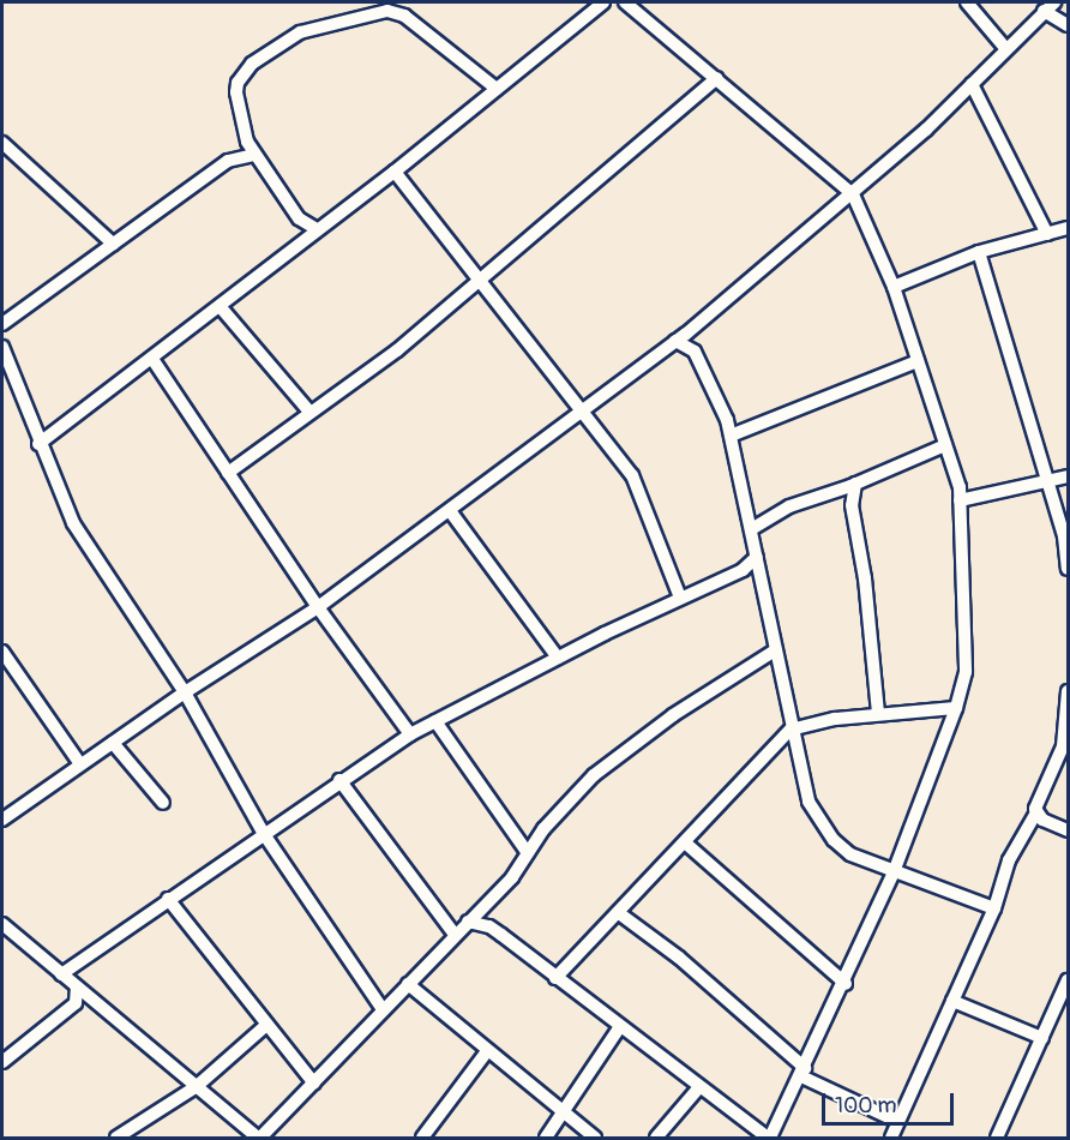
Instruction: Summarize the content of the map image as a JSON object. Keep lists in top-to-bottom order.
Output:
{
  "scale_bar": "100 m"
}
